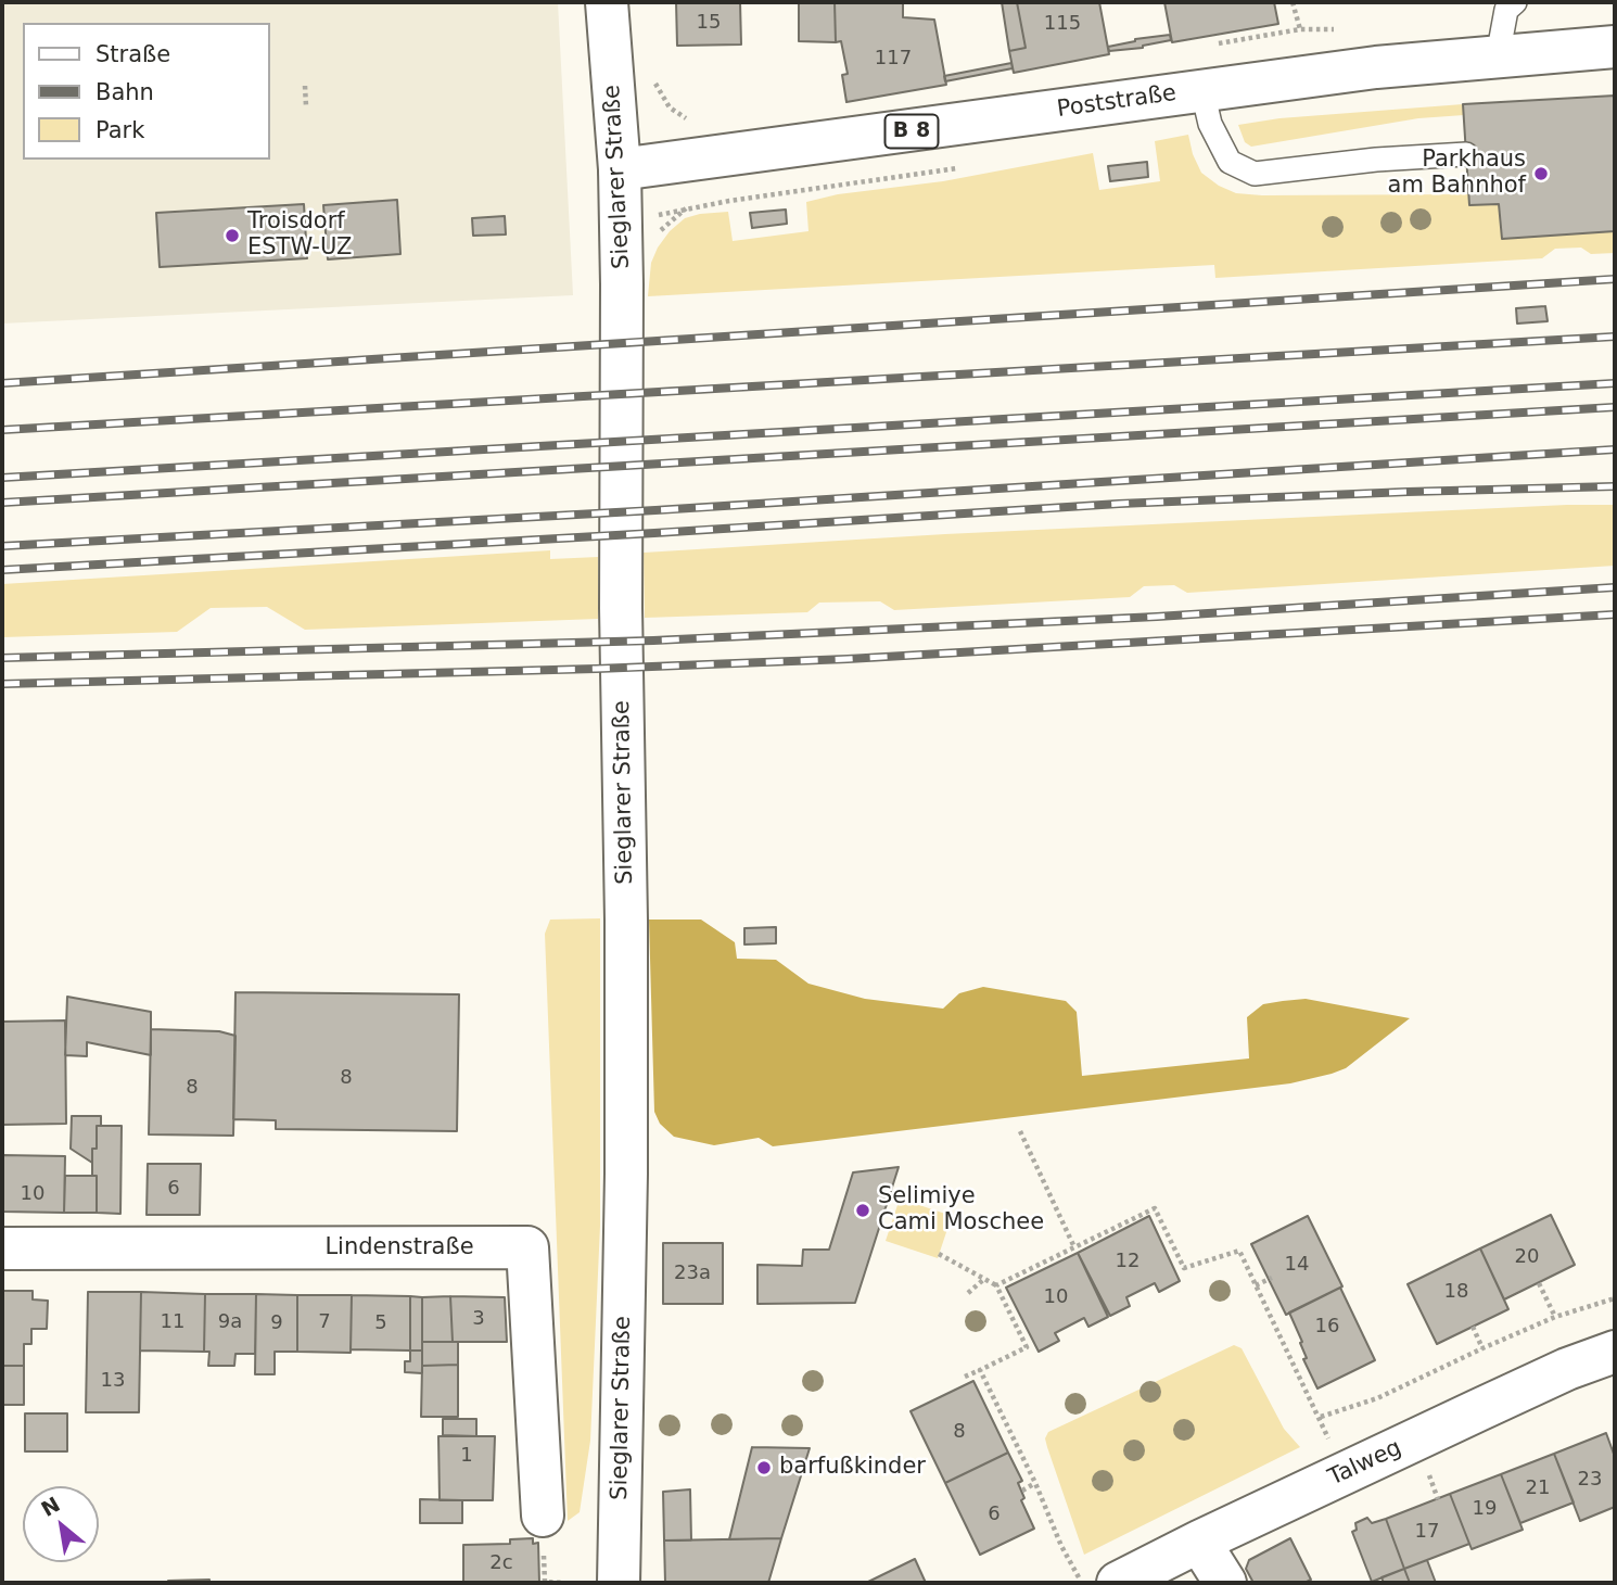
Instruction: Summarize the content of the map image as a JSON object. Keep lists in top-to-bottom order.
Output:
{
  "streets": {
    "street": [
      "Poststraße",
      "B 8",
      "Sieglarer Straße",
      "Lindenstraße",
      "Talweg"
    ]
  },
  "crossings": [
    ["Poststraße", "Sieglarer Straße"]
  ],
  "places": [
    "Parkhaus am Bahnhof",
    "Troisdorf ESTW-UZ",
    "Selimiye Cami Moschee",
    "barfußkinder"
  ],
  "house_numbers": [
    "15",
    "115",
    "117",
    "8",
    "8",
    "6",
    "10",
    "20",
    "12",
    "14",
    "23a",
    "18",
    "10",
    "3",
    "11",
    "9a",
    "7",
    "9",
    "5",
    "16",
    "13",
    "8",
    "1",
    "23",
    "21",
    "19",
    "6",
    "17",
    "2c"
  ],
  "legend": ["Straße", "Bahn", "Park"],
  "north": "top left"
}
